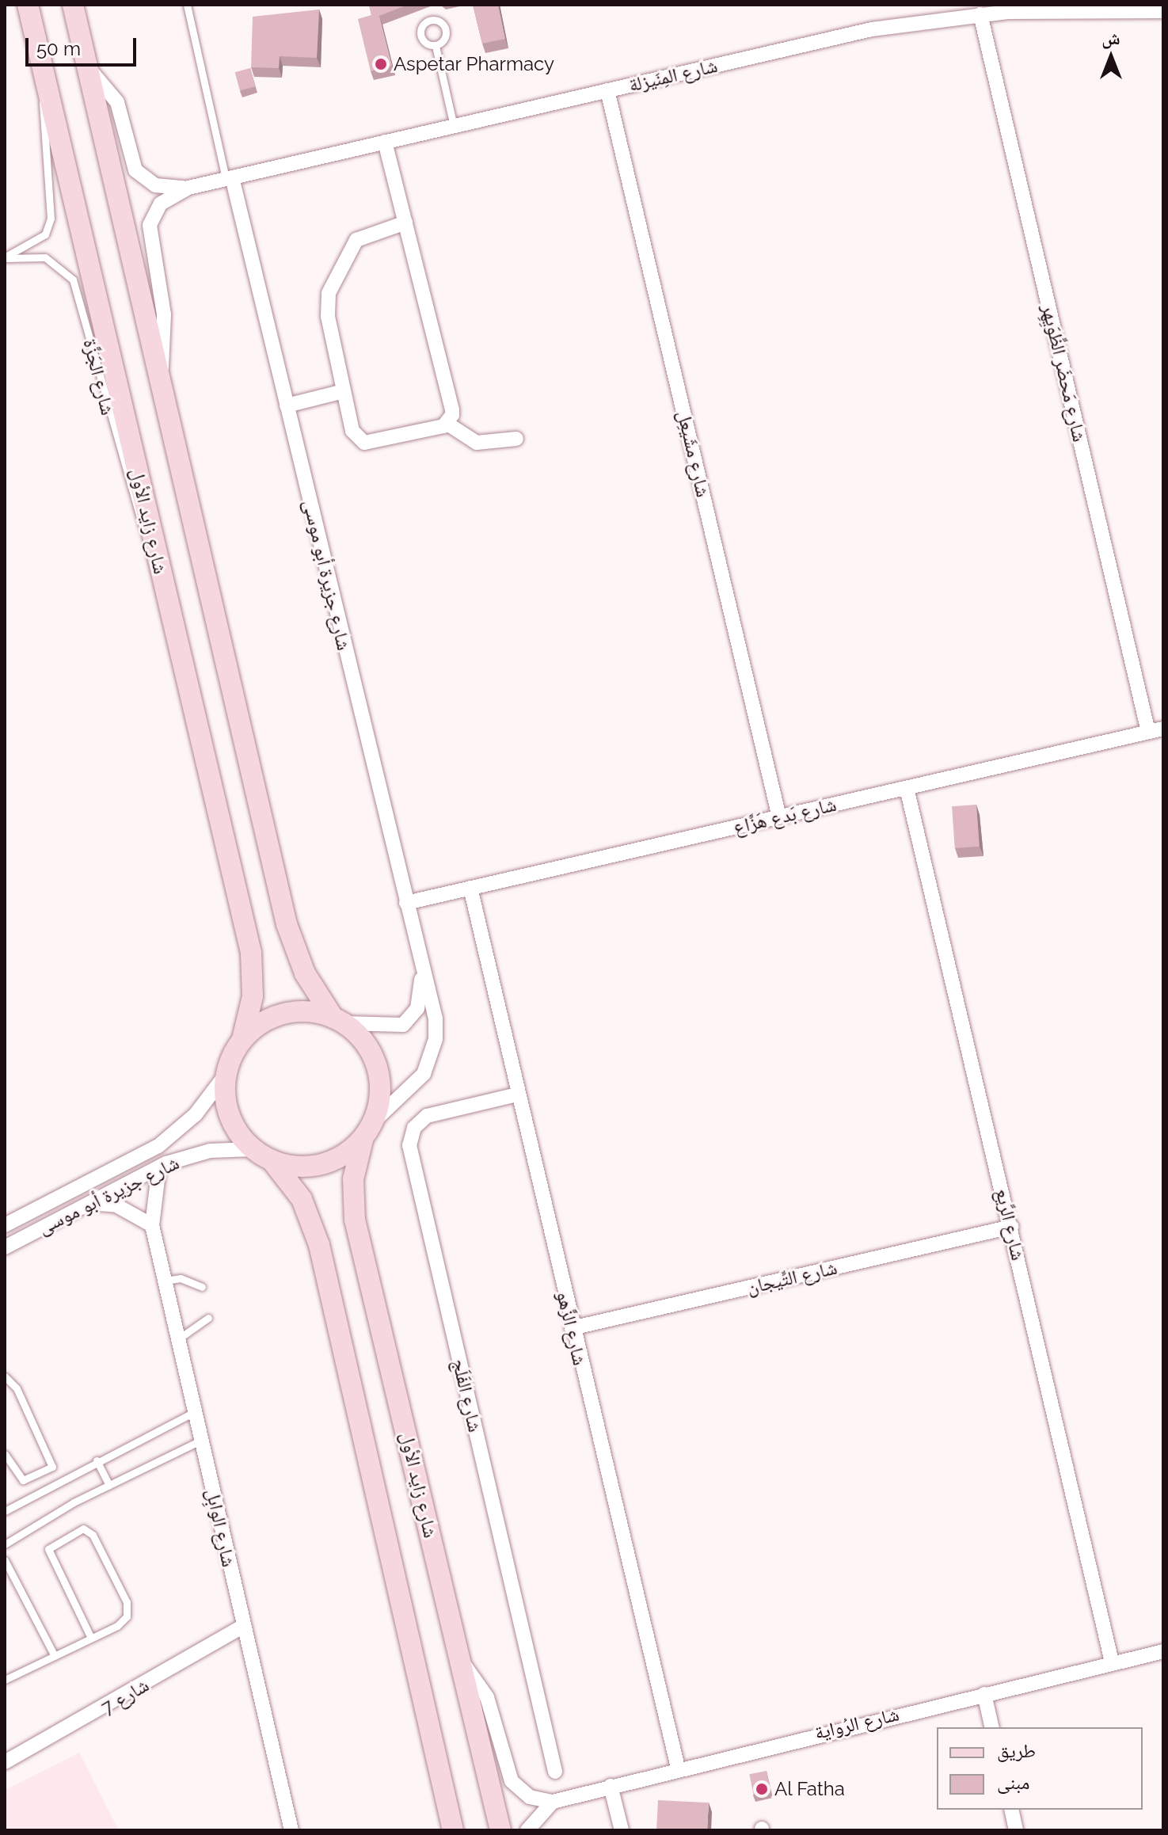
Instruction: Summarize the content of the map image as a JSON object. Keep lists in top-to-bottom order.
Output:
{
  "streets": {
    "main road": ["شارع زايد الأول"],
    "street": [
      "شارع المِنَيزلة",
      "شارع مَحضَر الظِّوَيِهِر",
      "شارع مشَيعِل",
      "شارع جزيرة أبو موسى",
      "شارع بَدع هَزَّاع",
      "شارع الرِّيع",
      "شارع التِّيجان",
      "شارع الزَّهو",
      "شارع الفَلَج",
      "شارع الوابِل",
      "شارع 7",
      "شارع الرُواية"
    ],
    "lane": ["شارع الجَزَّة"]
  },
  "crossings": [
    ["شارع المِنَيزلة", "شارع مَحضَر الظِّوَيِهِر"],
    ["شارع المِنَيزلة", "شارع مشَيعِل"],
    ["شارع المِنَيزلة", "شارع جزيرة أبو موسى"],
    ["شارع مَحضَر الظِّوَيِهِر", "شارع بَدع هَزَّاع"],
    ["شارع الجَزَّة", "شارع زايد الأول"],
    ["شارع مشَيعِل", "شارع بَدع هَزَّاع"],
    ["شارع زايد الأول", "شارع جزيرة أبو موسى"],
    ["شارع جزيرة أبو موسى", "شارع بَدع هَزَّاع"],
    ["شارع جزيرة أبو موسى", "شارع الوابِل"],
    ["شارع بَدع هَزَّاع", "شارع الرِّيع"],
    ["شارع بَدع هَزَّاع", "شارع الزَّهو"],
    ["شارع الرِّيع", "شارع التِّيجان"],
    ["شارع الرِّيع", "شارع الرُواية"],
    ["شارع التِّيجان", "شارع الزَّهو"],
    ["شارع الزَّهو", "شارع الفَلَج"],
    ["شارع الزَّهو", "شارع الرُواية"],
    ["شارع الوابِل", "شارع 7"]
  ],
  "places": ["Aspetar Pharmacy", "Al Fatha"],
  "legend": ["طريق", "مبنى"],
  "scale_bar": "50 m",
  "north": "top"
}
